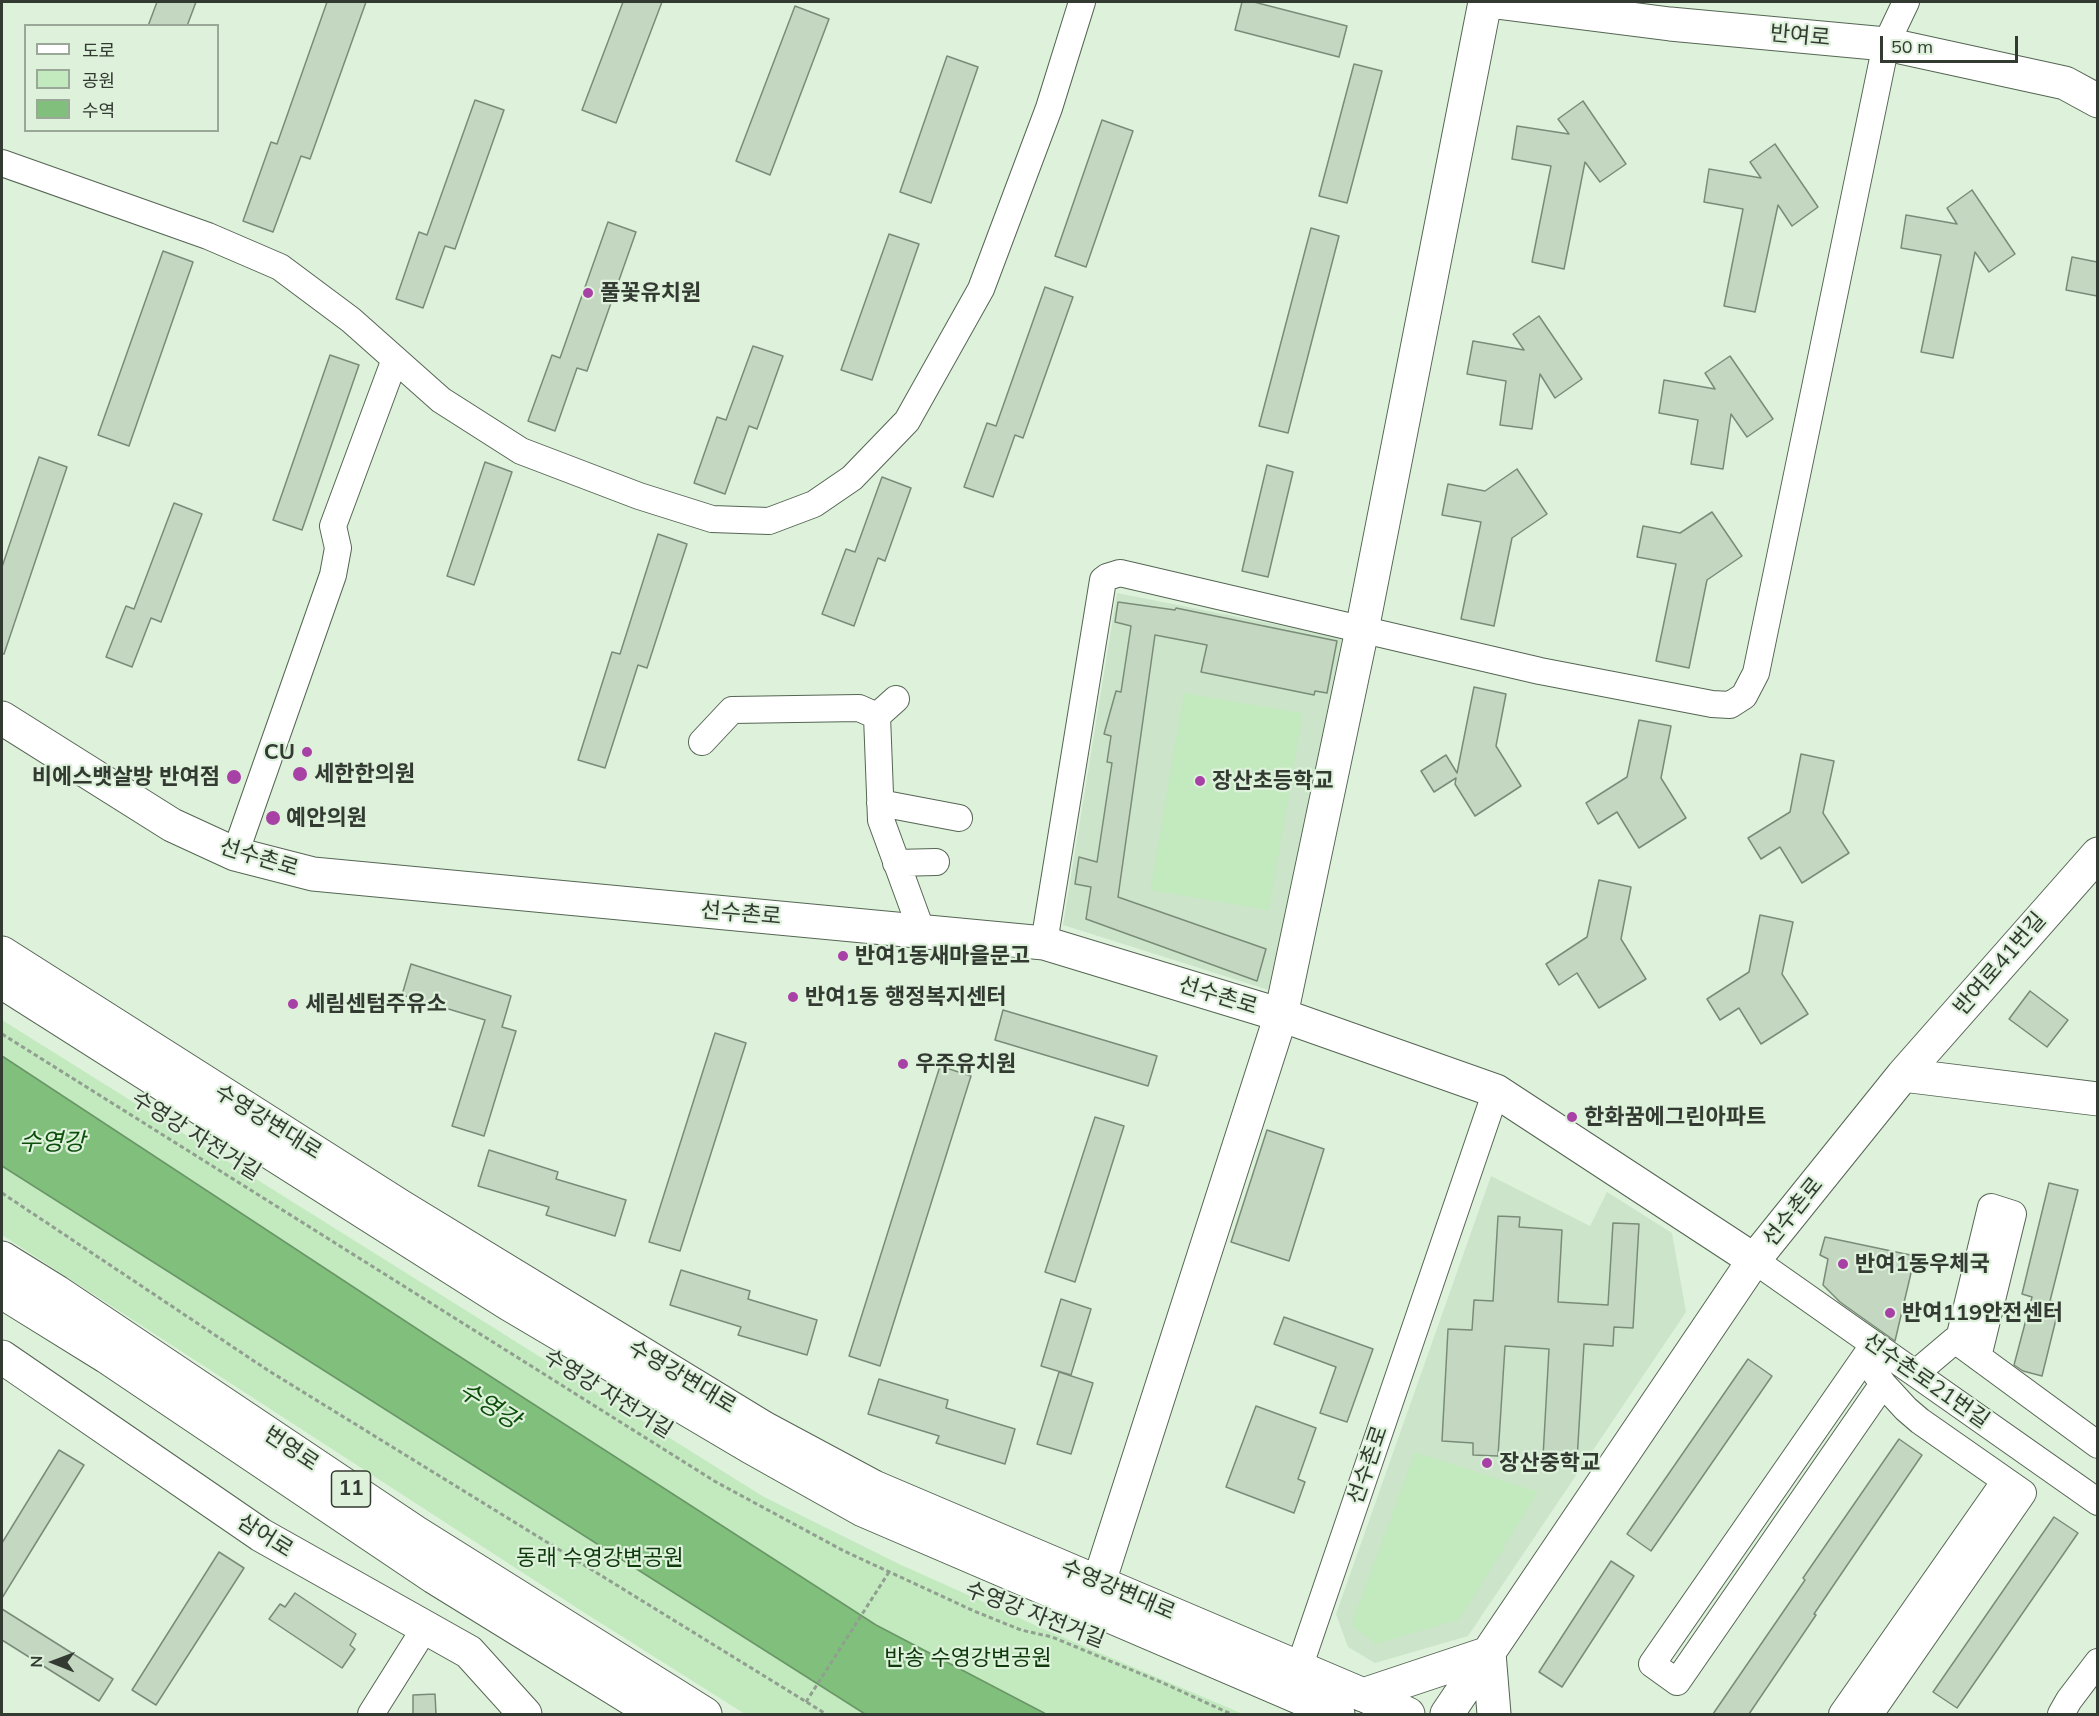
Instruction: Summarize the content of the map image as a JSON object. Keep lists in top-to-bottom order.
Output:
{
  "streets": {
    "main road": [
      "반여로",
      "선수촌로",
      "반여로41번길",
      "수영강변대로",
      "번영로",
      "11",
      "삼어로"
    ],
    "street": ["선수촌로21번길"],
    "path": ["수영강 자전거길"]
  },
  "crossings": [
    ["선수촌로", "반여로41번길"],
    ["선수촌로", "수영강변대로"],
    ["선수촌로", "선수촌로21번길"]
  ],
  "water": ["수영강"],
  "parks": ["동래 수영강변공원", "반송 수영강변공원"],
  "places": [
    "풀꽃유치원",
    "CU",
    "세한한의원",
    "비에스뱃살방 반여점",
    "장산초등학교",
    "예안의원",
    "반여1동새마을문고",
    "반여1동 행정복지센터",
    "세림센텀주유소",
    "우주유치원",
    "한화꿈에그린아파트",
    "반여1동우체국",
    "반여119안전센터",
    "장산중학교"
  ],
  "legend": ["도로", "공원", "수역"],
  "scale_bar": "50 m",
  "north": "left"
}
